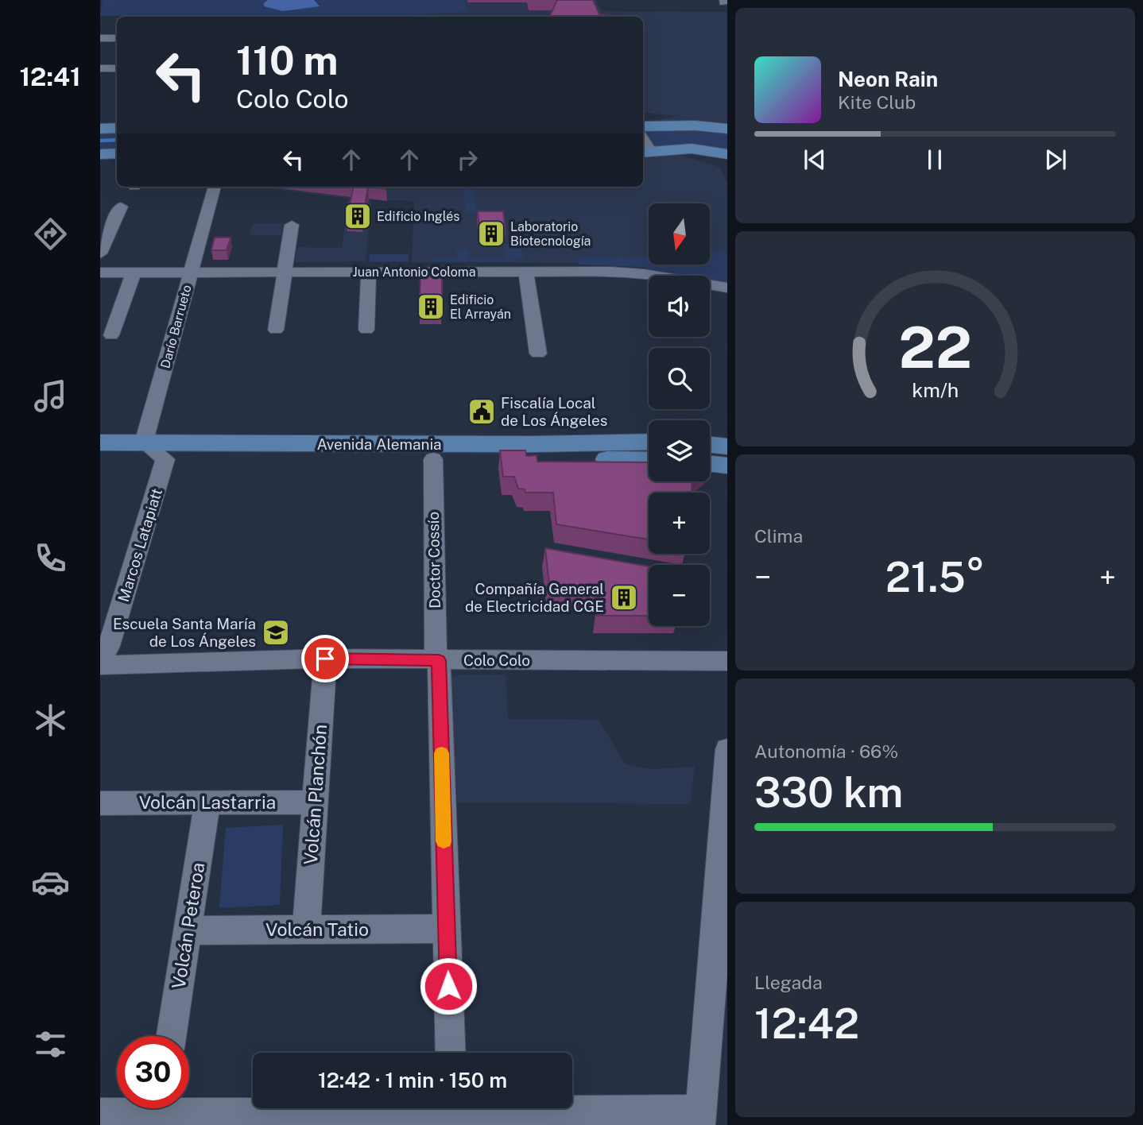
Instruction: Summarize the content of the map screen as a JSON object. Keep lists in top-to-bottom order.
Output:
{
  "streets": {
    "main road": ["Avenida Alemania"],
    "street": [
      "Juan Antonio Coloma",
      "Darío Barrueto",
      "Marcos Latapiatt",
      "Doctor Cossío",
      "Colo Colo",
      "Volcán Planchón",
      "Volcán Lastarria",
      "Volcán Peteroa",
      "Volcán Tatio"
    ]
  },
  "crossings": [
    ["Juan Antonio Coloma", "Darío Barrueto"],
    ["Darío Barrueto", "Avenida Alemania"],
    ["Avenida Alemania", "Marcos Latapiatt"],
    ["Avenida Alemania", "Doctor Cossío"],
    ["Marcos Latapiatt", "Colo Colo"],
    ["Doctor Cossío", "Colo Colo"],
    ["Doctor Cossío", "Volcán Tatio"],
    ["Colo Colo", "Volcán Planchón"],
    ["Volcán Planchón", "Volcán Lastarria"],
    ["Volcán Planchón", "Volcán Tatio"],
    ["Volcán Lastarria", "Volcán Peteroa"],
    ["Volcán Peteroa", "Volcán Tatio"]
  ],
  "places": {
    "building": [
      "Edificio Inglés",
      "Laboratorio Biotecnología",
      "Edificio El Arrayán",
      "Compañía General de Electricidad CGE"
    ],
    "public building": ["Fiscalía Local de Los Ángeles"],
    "school or university": ["Escuela Santa María de Los Ángeles"]
  },
  "north": "bottom",
  "page": {
    "tabs": "12:41",
    "turn": ["110 m", "Colo Colo"],
    "song": ["Neon Rain", "Kite Club"],
    "map_buttons": ["+", "−"],
    "tile": [
      "Clima",
      ["Autonomía · 66%", "330 km"],
      ["Llegada", "12:42"]
    ],
    "heat": ["−", "21.5°", "+"],
    "limit": "30",
    "trip": "12:42 · 1 min · 150 m",
    "gauge": ["22", "km/h"]
  }
}
